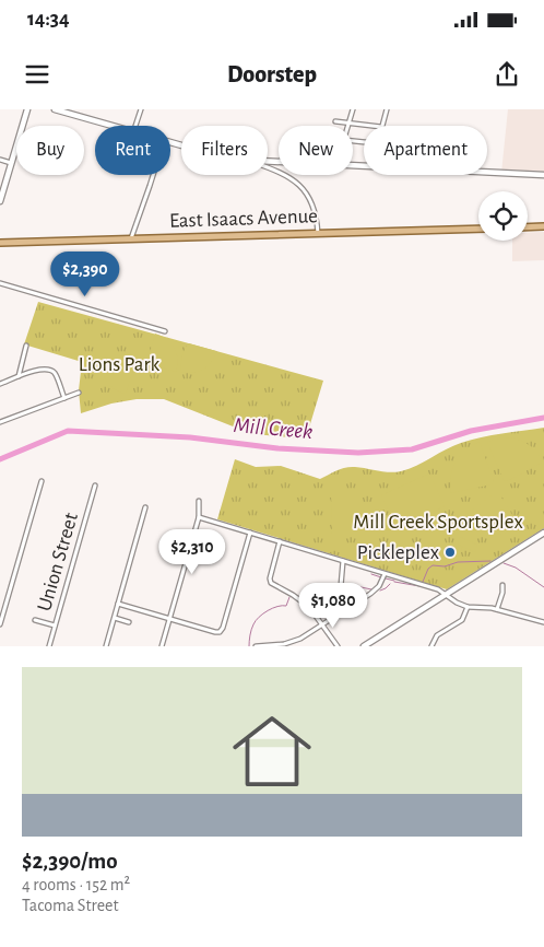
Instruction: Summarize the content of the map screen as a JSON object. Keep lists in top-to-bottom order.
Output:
{
  "streets": {
    "main road": ["East Isaacs Avenue"],
    "street": ["Union Street"]
  },
  "water": ["Mill Creek"],
  "parks": ["Lions Park", "Mill Creek Sportsplex"],
  "places": ["Pickleplex"],
  "page": {
    "status": "14:34",
    "header": "Doorstep",
    "chip": [
      "Buy",
      "Rent",
      "Filters",
      "New",
      "Apartment"
    ],
    "price": ["$2,390", "$2,310", "$1,080"],
    "list": [
      {
        "name": "$2,390/mo",
        "note": "4 rooms · 152 m² · Tacoma Street"
      }
    ]
  }
}
